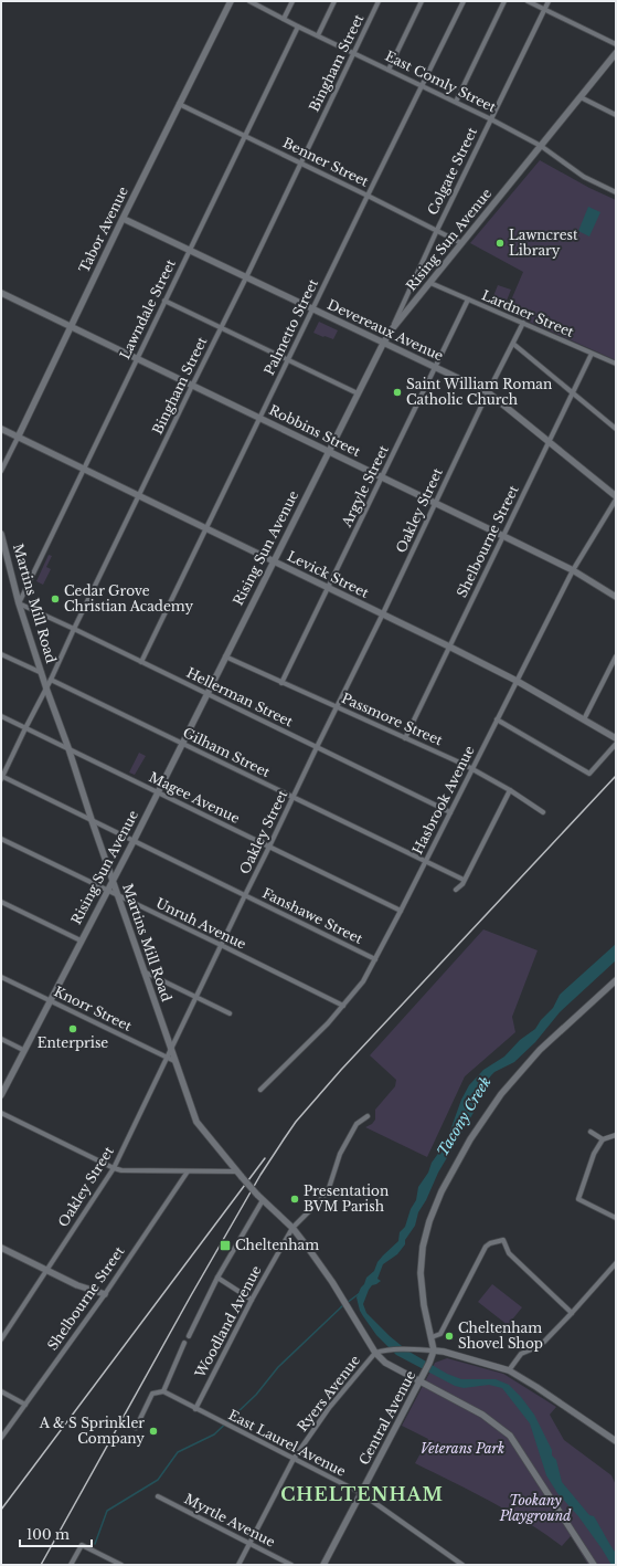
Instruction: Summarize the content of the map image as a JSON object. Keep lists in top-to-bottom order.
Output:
{
  "streets": {
    "street": [
      "Bingham Street",
      "East Comly Street",
      "Benner Street",
      "Colgate Street",
      "Tabor Avenue",
      "Rising Sun Avenue",
      "Lawndale Street",
      "Lardner Street",
      "Palmetto Street",
      "Devereaux Avenue",
      "Robbins Street",
      "Argyle Street",
      "Oakley Street",
      "Shelbourne Street",
      "Levick Street",
      "Martins Mill Road",
      "Hellerman Street",
      "Passmore Street",
      "Gilham Street",
      "Magee Avenue",
      "Hasbrook Avenue",
      "Fanshawe Street",
      "Unruh Avenue",
      "Knorr Street",
      "Woodland Avenue",
      "Ryers Avenue",
      "Central Avenue",
      "East Laurel Avenue",
      "Myrtle Avenue"
    ]
  },
  "crossings": [
    ["Bingham Street", "East Comly Street"],
    ["Bingham Street", "Benner Street"],
    ["Bingham Street", "Devereaux Avenue"],
    ["Bingham Street", "Robbins Street"],
    ["Bingham Street", "Levick Street"],
    ["Bingham Street", "Martins Mill Road"],
    ["Bingham Street", "Hellerman Street"],
    ["Bingham Street", "Gilham Street"],
    ["Bingham Street", "Magee Avenue"],
    ["Bingham Street", "Fanshawe Street"],
    ["East Comly Street", "Colgate Street"],
    ["East Comly Street", "Rising Sun Avenue"],
    ["East Comly Street", "Lawndale Street"],
    ["East Comly Street", "Palmetto Street"],
    ["Benner Street", "Colgate Street"],
    ["Benner Street", "Tabor Avenue"],
    ["Benner Street", "Rising Sun Avenue"],
    ["Benner Street", "Lawndale Street"],
    ["Benner Street", "Palmetto Street"],
    ["Colgate Street", "Rising Sun Avenue"],
    ["Tabor Avenue", "Devereaux Avenue"],
    ["Tabor Avenue", "Robbins Street"],
    ["Tabor Avenue", "Levick Street"],
    ["Rising Sun Avenue", "Lardner Street"],
    ["Rising Sun Avenue", "Devereaux Avenue"],
    ["Rising Sun Avenue", "Robbins Street"],
    ["Rising Sun Avenue", "Levick Street"],
    ["Rising Sun Avenue", "Martins Mill Road"],
    ["Rising Sun Avenue", "Hellerman Street"],
    ["Rising Sun Avenue", "Passmore Street"],
    ["Rising Sun Avenue", "Gilham Street"],
    ["Rising Sun Avenue", "Magee Avenue"],
    ["Rising Sun Avenue", "Fanshawe Street"],
    ["Rising Sun Avenue", "Unruh Avenue"],
    ["Rising Sun Avenue", "Knorr Street"],
    ["Lawndale Street", "Devereaux Avenue"],
    ["Lawndale Street", "Robbins Street"],
    ["Lawndale Street", "Levick Street"],
    ["Lawndale Street", "Martins Mill Road"],
    ["Lawndale Street", "Hellerman Street"],
    ["Lardner Street", "Argyle Street"],
    ["Lardner Street", "Oakley Street"],
    ["Lardner Street", "Shelbourne Street"],
    ["Palmetto Street", "Devereaux Avenue"],
    ["Palmetto Street", "Robbins Street"],
    ["Palmetto Street", "Levick Street"],
    ["Palmetto Street", "Hellerman Street"],
    ["Devereaux Avenue", "Argyle Street"],
    ["Devereaux Avenue", "Oakley Street"],
    ["Devereaux Avenue", "Shelbourne Street"],
    ["Devereaux Avenue", "Hasbrook Avenue"],
    ["Robbins Street", "Argyle Street"],
    ["Robbins Street", "Oakley Street"],
    ["Robbins Street", "Shelbourne Street"],
    ["Robbins Street", "Hasbrook Avenue"],
    ["Argyle Street", "Levick Street"],
    ["Argyle Street", "Passmore Street"],
    ["Oakley Street", "Levick Street"],
    ["Oakley Street", "Martins Mill Road"],
    ["Oakley Street", "Hellerman Street"],
    ["Oakley Street", "Passmore Street"],
    ["Oakley Street", "Gilham Street"],
    ["Oakley Street", "Magee Avenue"],
    ["Oakley Street", "Fanshawe Street"],
    ["Oakley Street", "Unruh Avenue"],
    ["Oakley Street", "Knorr Street"],
    ["Shelbourne Street", "Levick Street"],
    ["Shelbourne Street", "Passmore Street"],
    ["Levick Street", "Hasbrook Avenue"],
    ["Martins Mill Road", "Hellerman Street"],
    ["Martins Mill Road", "Magee Avenue"],
    ["Martins Mill Road", "Fanshawe Street"],
    ["Martins Mill Road", "Unruh Avenue"],
    ["Martins Mill Road", "Knorr Street"],
    ["Martins Mill Road", "Woodland Avenue"],
    ["Martins Mill Road", "Ryers Avenue"],
    ["Hellerman Street", "Hasbrook Avenue"],
    ["Passmore Street", "Hasbrook Avenue"],
    ["Gilham Street", "Hasbrook Avenue"],
    ["Magee Avenue", "Hasbrook Avenue"],
    ["Hasbrook Avenue", "Fanshawe Street"],
    ["Hasbrook Avenue", "Unruh Avenue"],
    ["Woodland Avenue", "East Laurel Avenue"],
    ["Ryers Avenue", "East Laurel Avenue"],
    ["Ryers Avenue", "Myrtle Avenue"],
    ["Central Avenue", "East Laurel Avenue"]
  ],
  "districts": ["CHELTENHAM"],
  "water": ["Tacony Creek"],
  "parks": ["Veterans Park", "Tookany Playground"],
  "places": {
    "other": [
      "Lawncrest Library",
      "Saint William Roman Catholic Church",
      "Cedar Grove Christian Academy",
      "Enterprise",
      "Presentation BVM Parish",
      "Cheltenham Shovel Shop",
      "A & S Sprinkler Company"
    ],
    "transit": ["Cheltenham"]
  },
  "scale_bar": "100 m"
}
